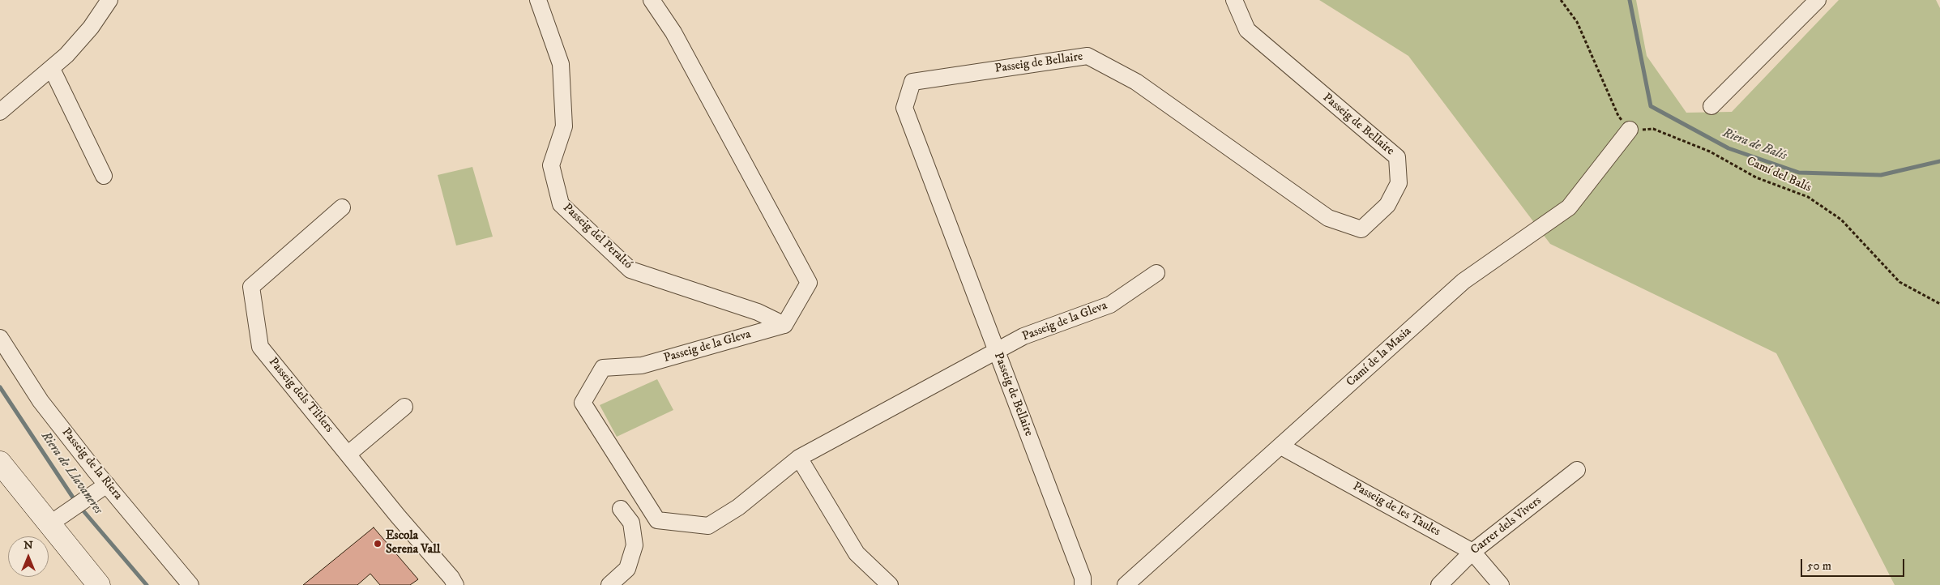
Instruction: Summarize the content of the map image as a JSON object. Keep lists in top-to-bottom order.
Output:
{
  "streets": {
    "street": [
      "Passeig de Bellaire",
      "Passeig del Peraltó",
      "Passeig de la Gleva",
      "Camí de la Masia",
      "Passeig dels Til·lers",
      "Passeig de la Riera",
      "Passeig de les Taules",
      "Carrer dels Vivers"
    ],
    "path": ["Camí del Balís"]
  },
  "crossings": [
    ["Passeig de Bellaire", "Passeig de la Gleva"],
    ["Camí del Balís", "Camí de la Masia"],
    ["Passeig del Peraltó", "Passeig de la Gleva"],
    ["Camí de la Masia", "Passeig de les Taules"],
    ["Passeig de les Taules", "Carrer dels Vivers"]
  ],
  "water": ["Riera de Balís", "Riera de Llavaneres"],
  "places": ["Escola Serena Vall"],
  "scale_bar": "50 m",
  "north": "top"
}
